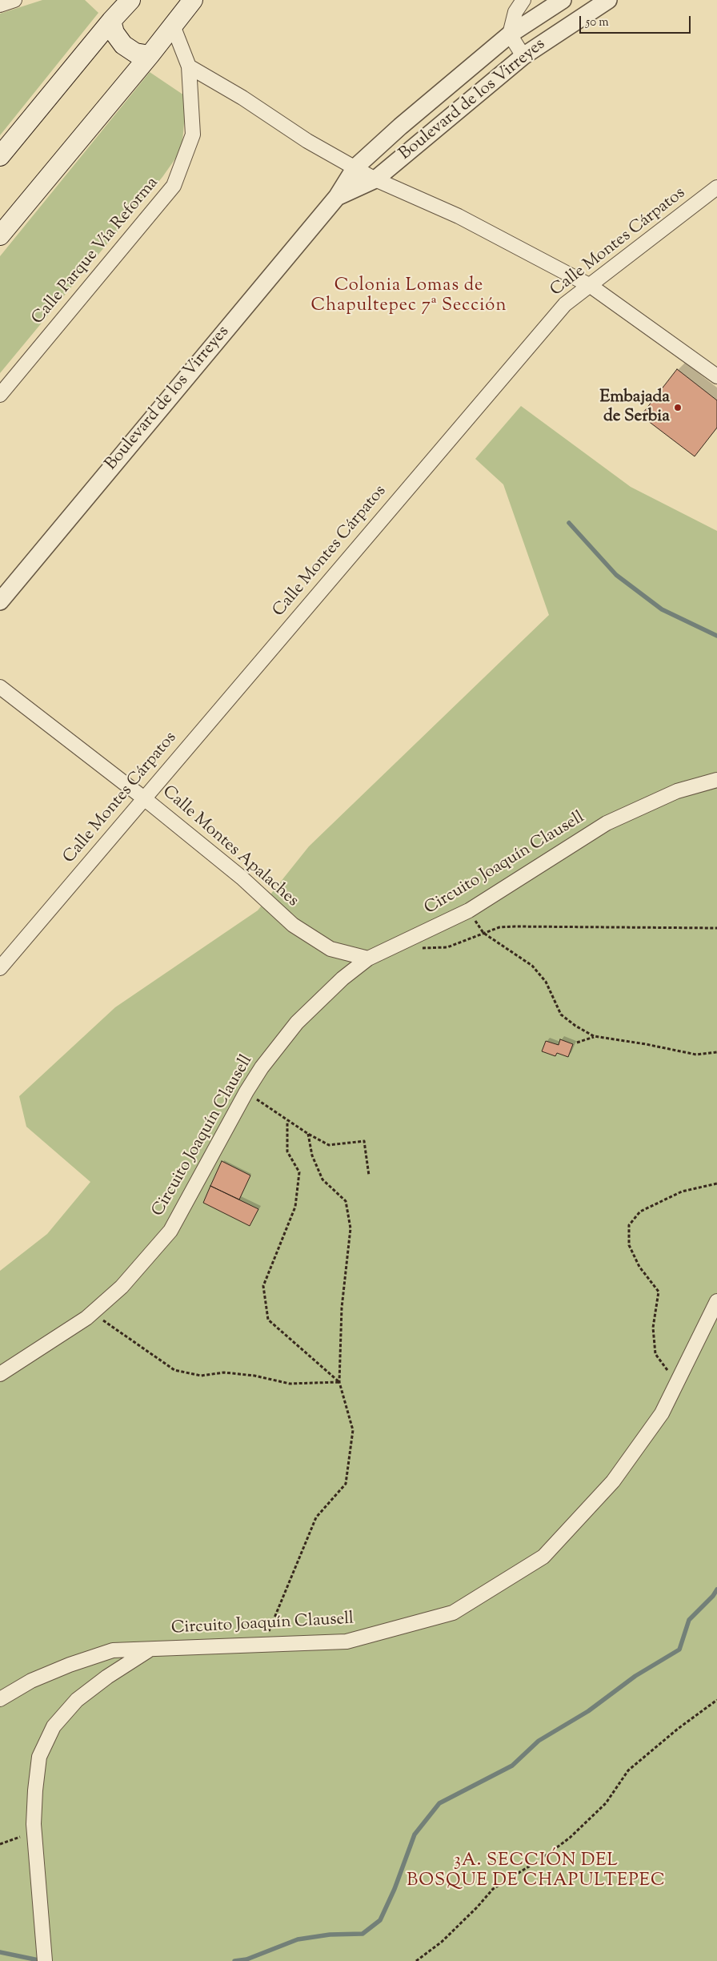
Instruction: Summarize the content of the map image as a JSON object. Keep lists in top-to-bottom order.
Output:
{
  "streets": {
    "street": [
      "Boulevard de los Virreyes",
      "Calle Montes Cárpatos",
      "Calle Parque Vía Reforma",
      "Calle Montes Apalaches",
      "Circuito Joaquín Clausell"
    ]
  },
  "crossings": [
    ["Calle Montes Cárpatos", "Calle Montes Apalaches"],
    ["Calle Montes Apalaches", "Circuito Joaquín Clausell"]
  ],
  "districts": ["Colonia Lomas de Chapultepec 7ª Sección", "3A. SECCIÓN DEL BOSQUE DE CHAPULTEPEC"],
  "places": ["Embajada de Serbia"],
  "scale_bar": "50 m"
}
